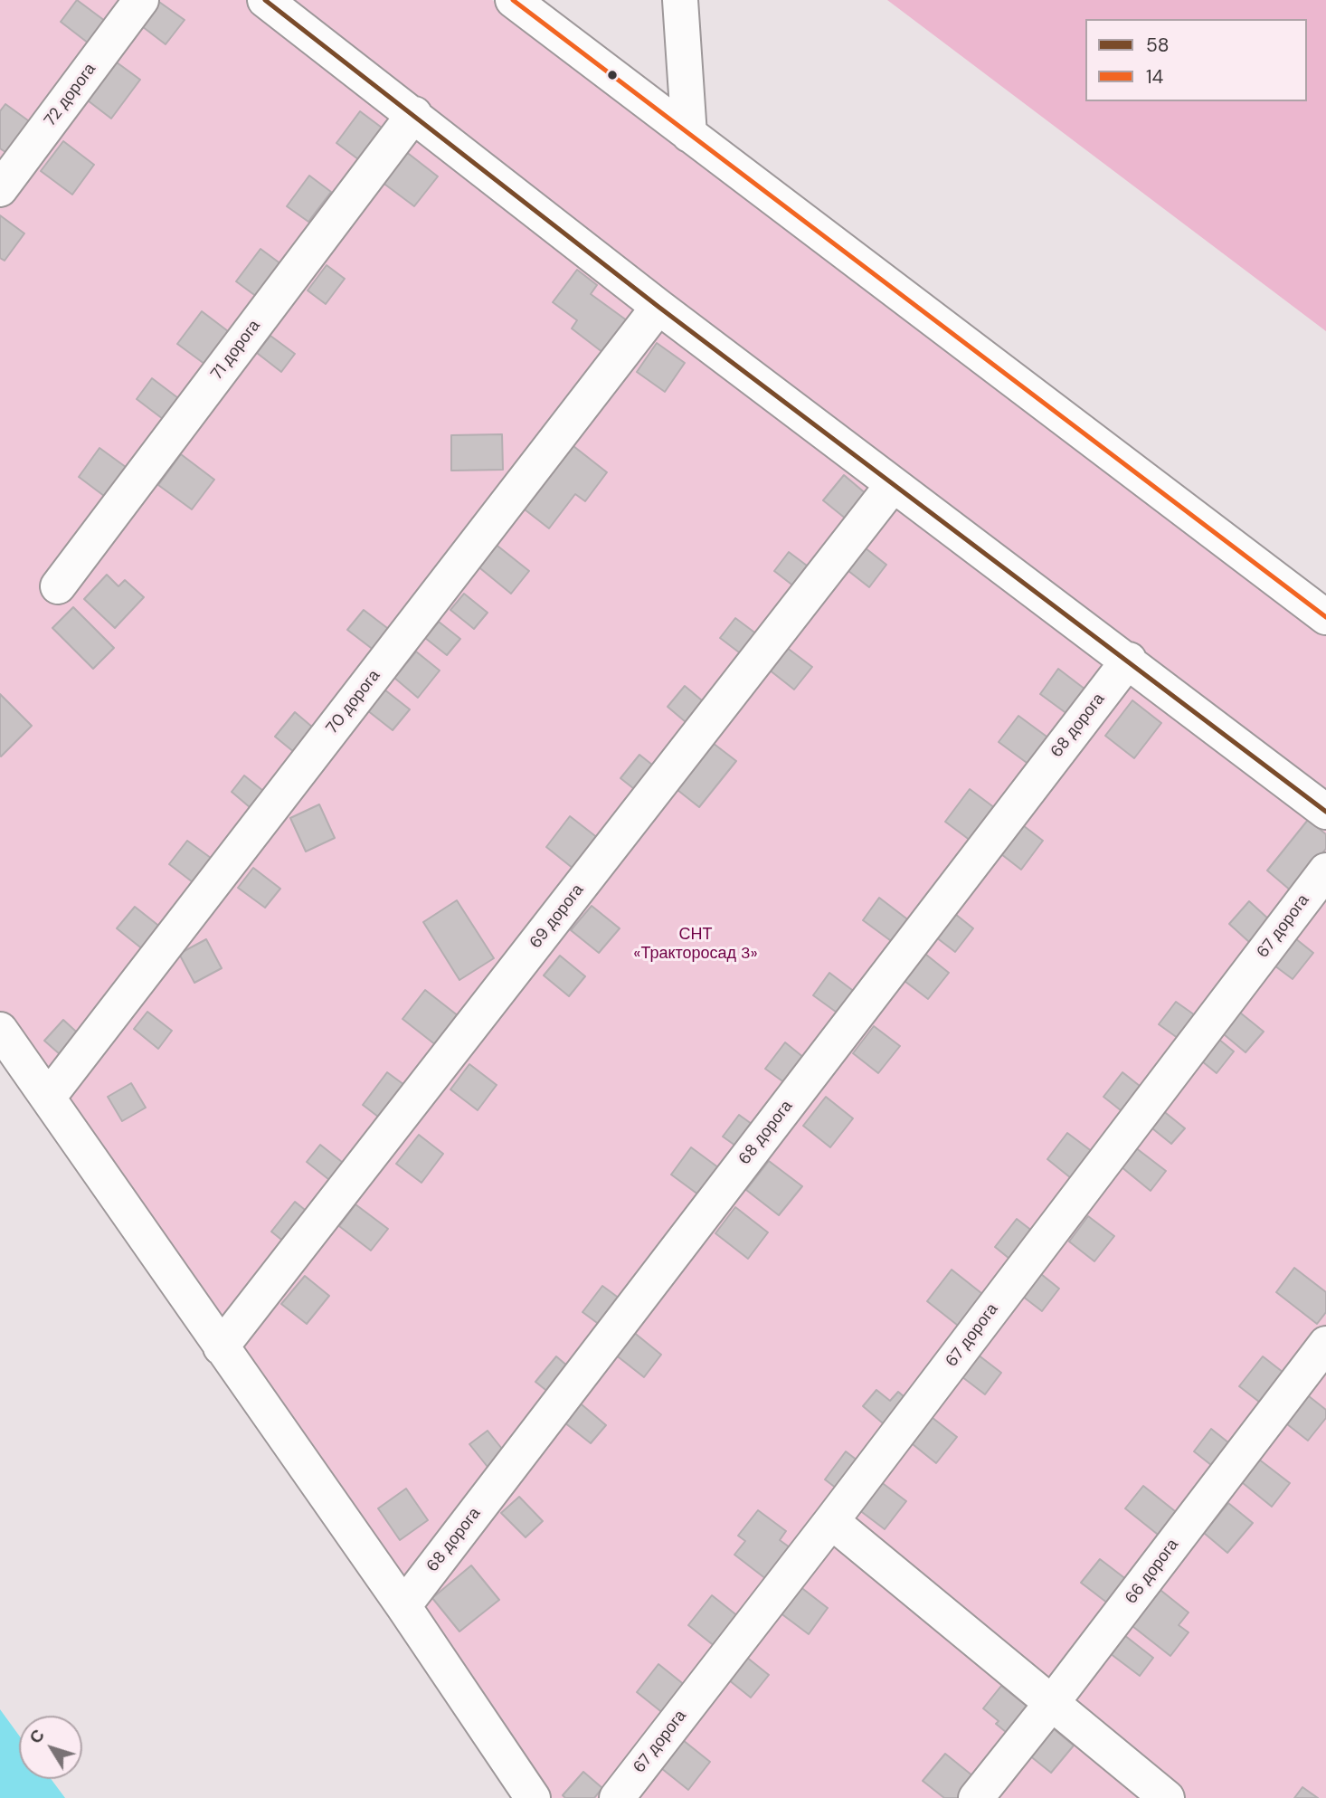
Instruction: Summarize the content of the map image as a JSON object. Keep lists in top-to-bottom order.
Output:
{
  "streets": {
    "street": [
      "72 дорога",
      "71 дорога",
      "70 дорога",
      "68 дорога",
      "69 дорога",
      "67 дорога",
      "66 дорога"
    ]
  },
  "parks": ["СНТ «Тракторосад 3»"],
  "lines": ["transit line 58", "transit line 14"],
  "legend": ["58", "14"],
  "north": "top left"
}
